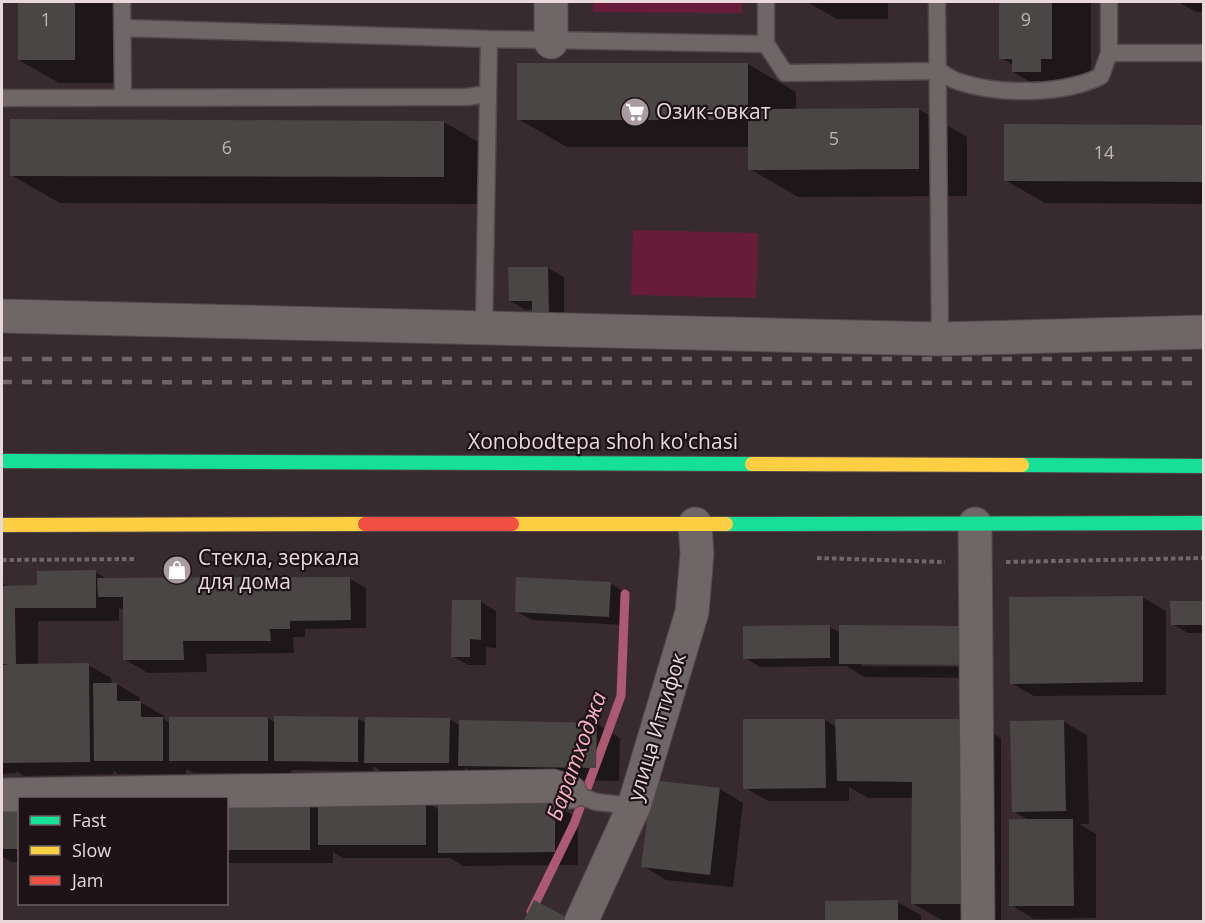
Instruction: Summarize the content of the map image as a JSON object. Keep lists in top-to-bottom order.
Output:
{
  "streets": {
    "highway": ["Xonobodtepa shoh ko'chasi"],
    "street": ["улица Иттифок"]
  },
  "water": ["Баратходжа"],
  "places": {
    "supermarket": ["Озик-овкат"],
    "shop": ["Стекла, зеркала для дома"]
  },
  "house_numbers": [
    "1",
    "9",
    "5",
    "6",
    "14"
  ],
  "legend": ["Fast", "Slow", "Jam"]
}
